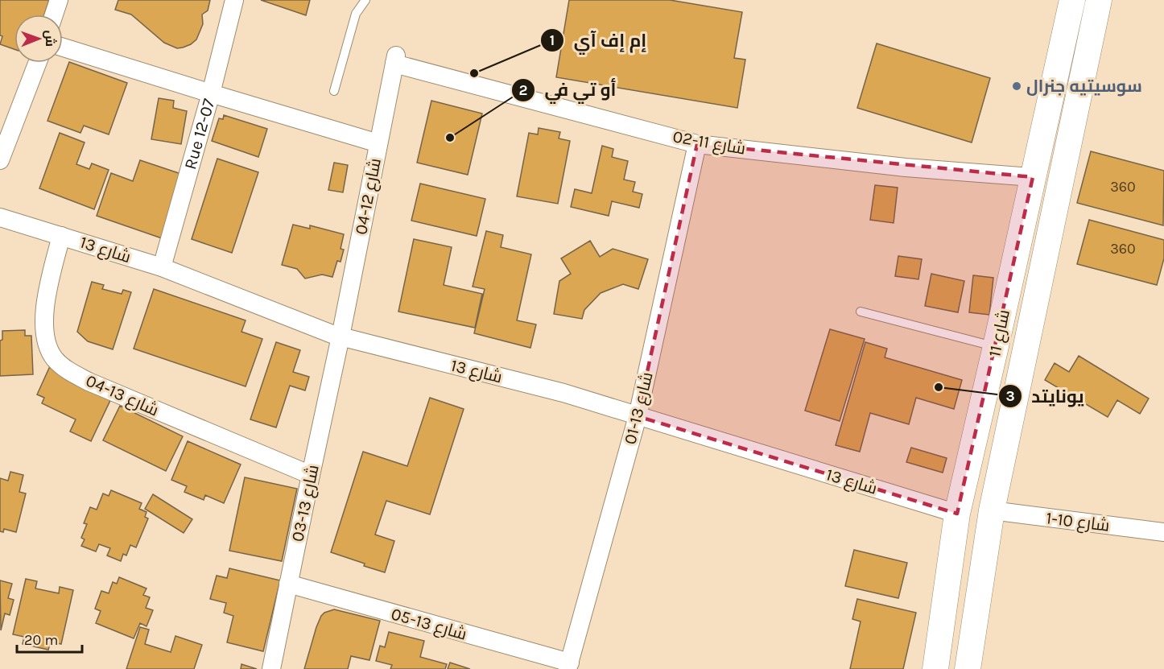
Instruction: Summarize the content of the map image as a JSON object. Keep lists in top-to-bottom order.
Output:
{
  "streets": {
    "main road": ["شارع 11"],
    "street": [
      "Rue 12-07",
      "شارع 11-02",
      "شارع 12-04",
      "شارع 13",
      "شارع 13-04",
      "شارع 13-01",
      "شارع 13-03",
      "شارع 10-1",
      "شارع 13-05"
    ]
  },
  "crossings": [
    ["Rue 12-07", "شارع 13"],
    ["شارع 11-02", "شارع 12-04"],
    ["شارع 11-02", "شارع 11"],
    ["شارع 11-02", "شارع 13-01"],
    ["شارع 12-04", "شارع 13"],
    ["شارع 12-04", "شارع 13-03"],
    ["شارع 13", "شارع 11"],
    ["شارع 13", "شارع 13-04"],
    ["شارع 13", "شارع 13-01"],
    ["شارع 13", "شارع 13-03"],
    ["شارع 11", "شارع 10-1"],
    ["شارع 13-04", "شارع 13-03"],
    ["شارع 13-01", "شارع 13-05"],
    ["شارع 13-03", "شارع 13-05"]
  ],
  "places": [
    "إم إف آي",
    "سوسيتيه جنرال",
    "أو تي في",
    "يونايتد"
  ],
  "house_numbers": ["360", "360"],
  "scale_bar": "20 m",
  "north": "right"
}
